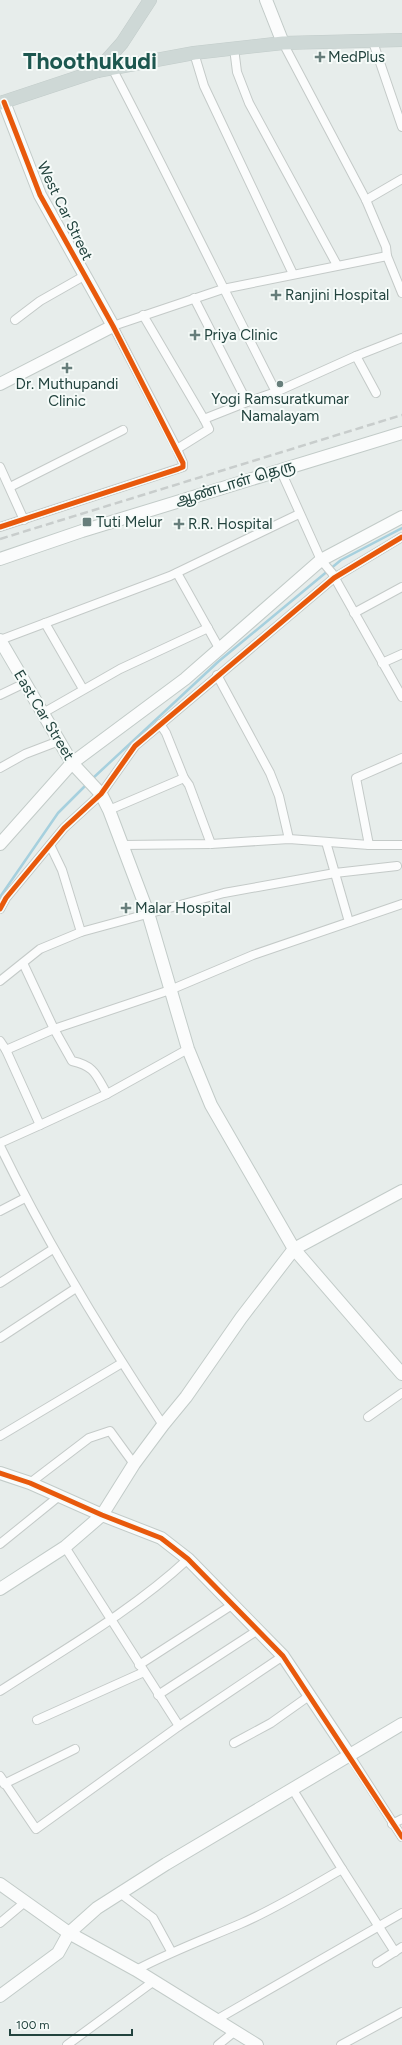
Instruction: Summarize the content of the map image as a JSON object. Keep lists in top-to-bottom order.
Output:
{
  "streets": {
    "street": ["West Car Street", "ஆண்டாள் தெரு", "East Car Street"]
  },
  "districts": ["Thoothukudi"],
  "places": {
    "health": [
      "MedPlus",
      "Ranjini Hospital",
      "Priya Clinic",
      "Dr. Muthupandi Clinic",
      "R.R. Hospital",
      "Malar Hospital"
    ],
    "other": ["Yogi Ramsuratkumar Namalayam"],
    "transit": ["Tuti Melur"]
  },
  "scale_bar": "100 m"
}
